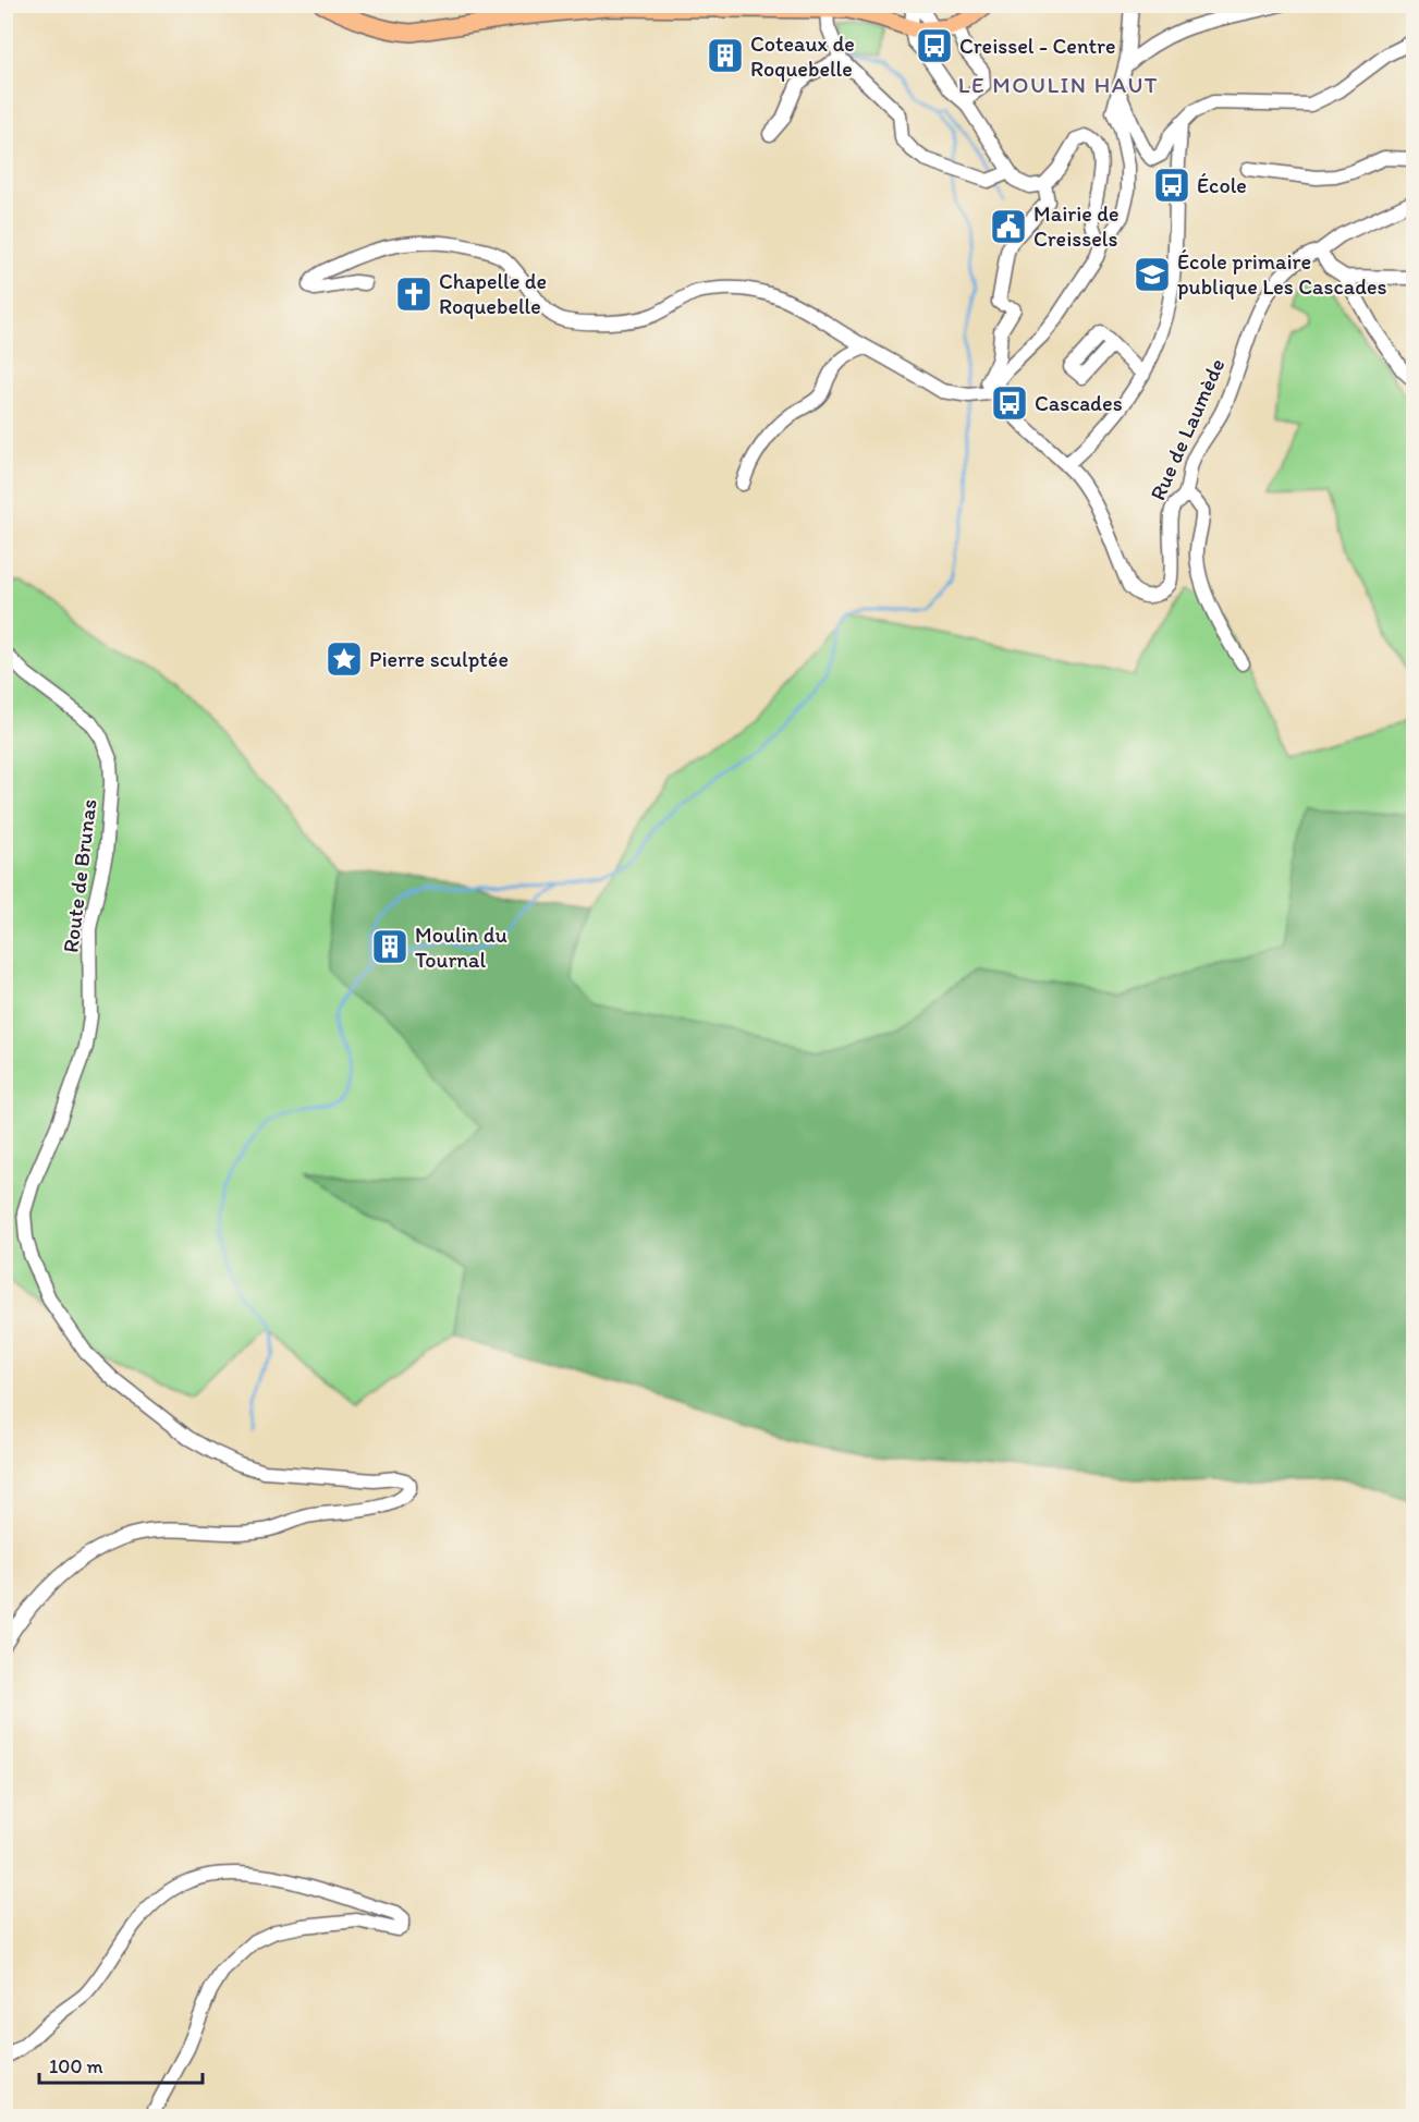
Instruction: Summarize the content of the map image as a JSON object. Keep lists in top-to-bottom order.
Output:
{
  "streets": {
    "street": ["Rue de Laumède", "Route de Brunas"]
  },
  "districts": ["LE MOULIN HAUT"],
  "places": {
    "bus stop": ["Creissel - Centre", "École", "Cascades"],
    "building": ["Coteaux de Roquebelle", "Moulin du Tournal"],
    "public building": ["Mairie de Creissels"],
    "school or university": ["École primaire publique Les Cascades"],
    "church": ["Chapelle de Roquebelle"],
    "place": ["Pierre sculptée"]
  },
  "scale_bar": "100 m"
}
